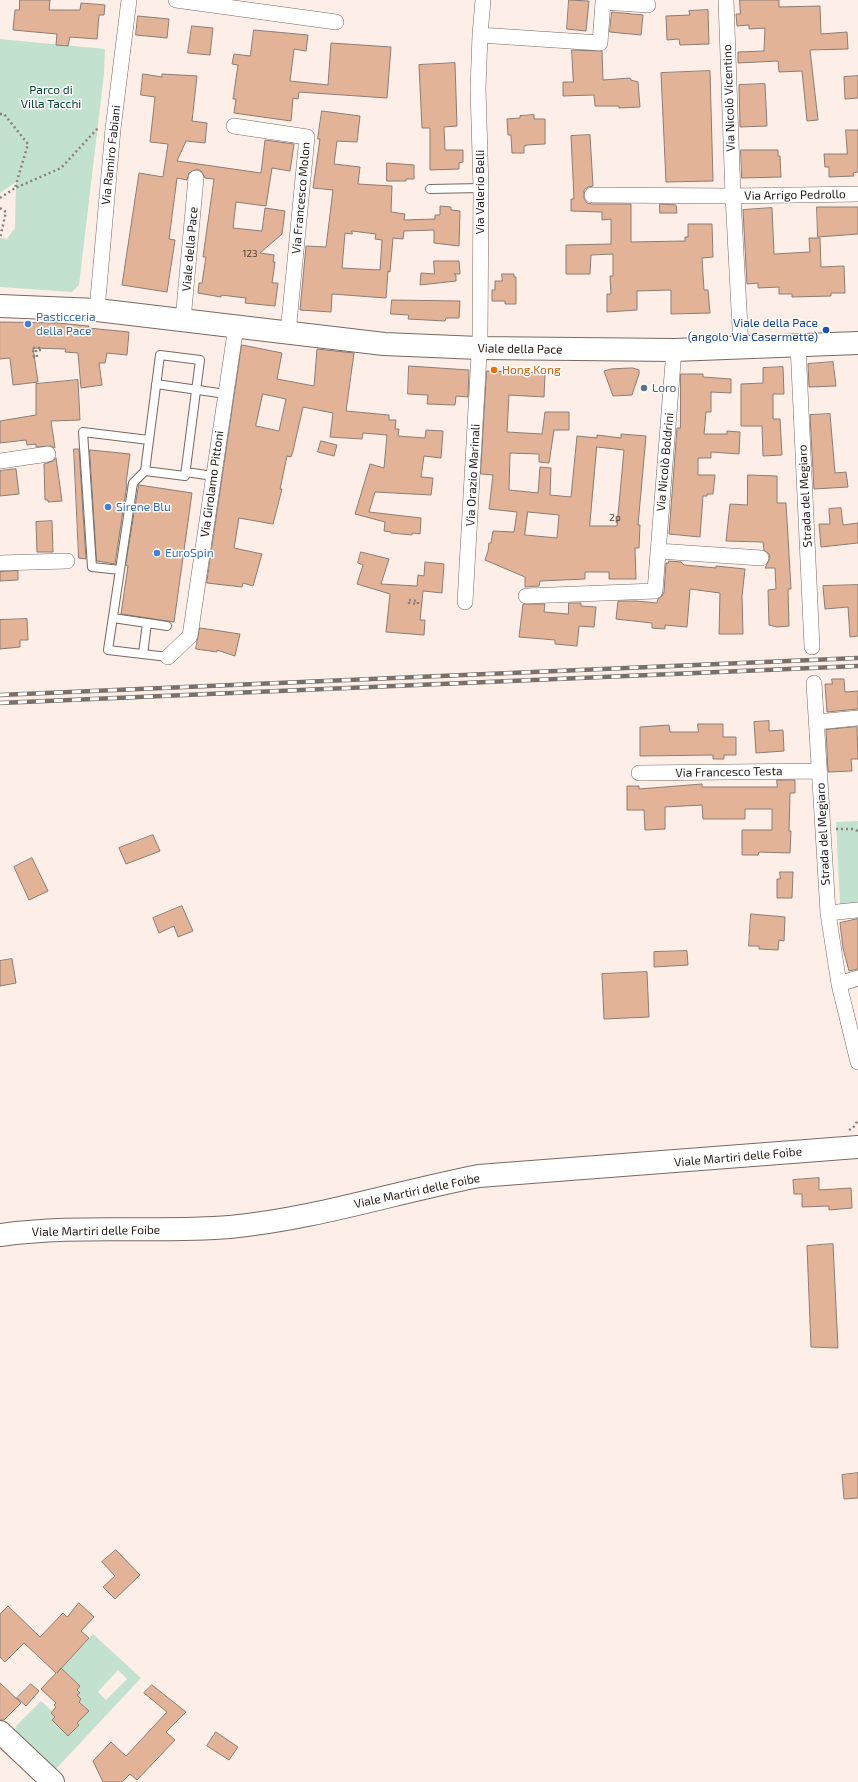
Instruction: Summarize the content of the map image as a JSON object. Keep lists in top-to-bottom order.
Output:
{
  "streets": {
    "street": [
      "Via Nicolò Vicentino",
      "Via Ramiro Fabiani",
      "Via Valerio Belli",
      "Via Arrigo Pedrollo",
      "Via Francesco Molon",
      "Viale della Pace",
      "Via Nicolò Boldrini",
      "Via Orazio Marinali",
      "Via Girolamo Pittoni",
      "Strada del Megiaro",
      "Via Francesco Testa",
      "Viale Martiri delle Foibe"
    ]
  },
  "crossings": [
    ["Via Nicolò Vicentino", "Via Arrigo Pedrollo"],
    ["Via Nicolò Vicentino", "Viale della Pace"],
    ["Via Ramiro Fabiani", "Viale della Pace"],
    ["Via Valerio Belli", "Viale della Pace"],
    ["Via Valerio Belli", "Via Orazio Marinali"],
    ["Via Francesco Molon", "Viale della Pace"],
    ["Viale della Pace", "Via Nicolò Boldrini"],
    ["Viale della Pace", "Via Orazio Marinali"],
    ["Viale della Pace", "Via Girolamo Pittoni"],
    ["Viale della Pace", "Strada del Megiaro"],
    ["Strada del Megiaro", "Via Francesco Testa"]
  ],
  "parks": ["Parco di Villa Tacchi"],
  "places": [
    "Pasticceria della Pace",
    "Viale della Pace (angolo Via Casermette)",
    "Hong Kong",
    "Loro",
    "Sirene Blu",
    "EuroSpin"
  ],
  "house_numbers": ["123", "2p"]
}
